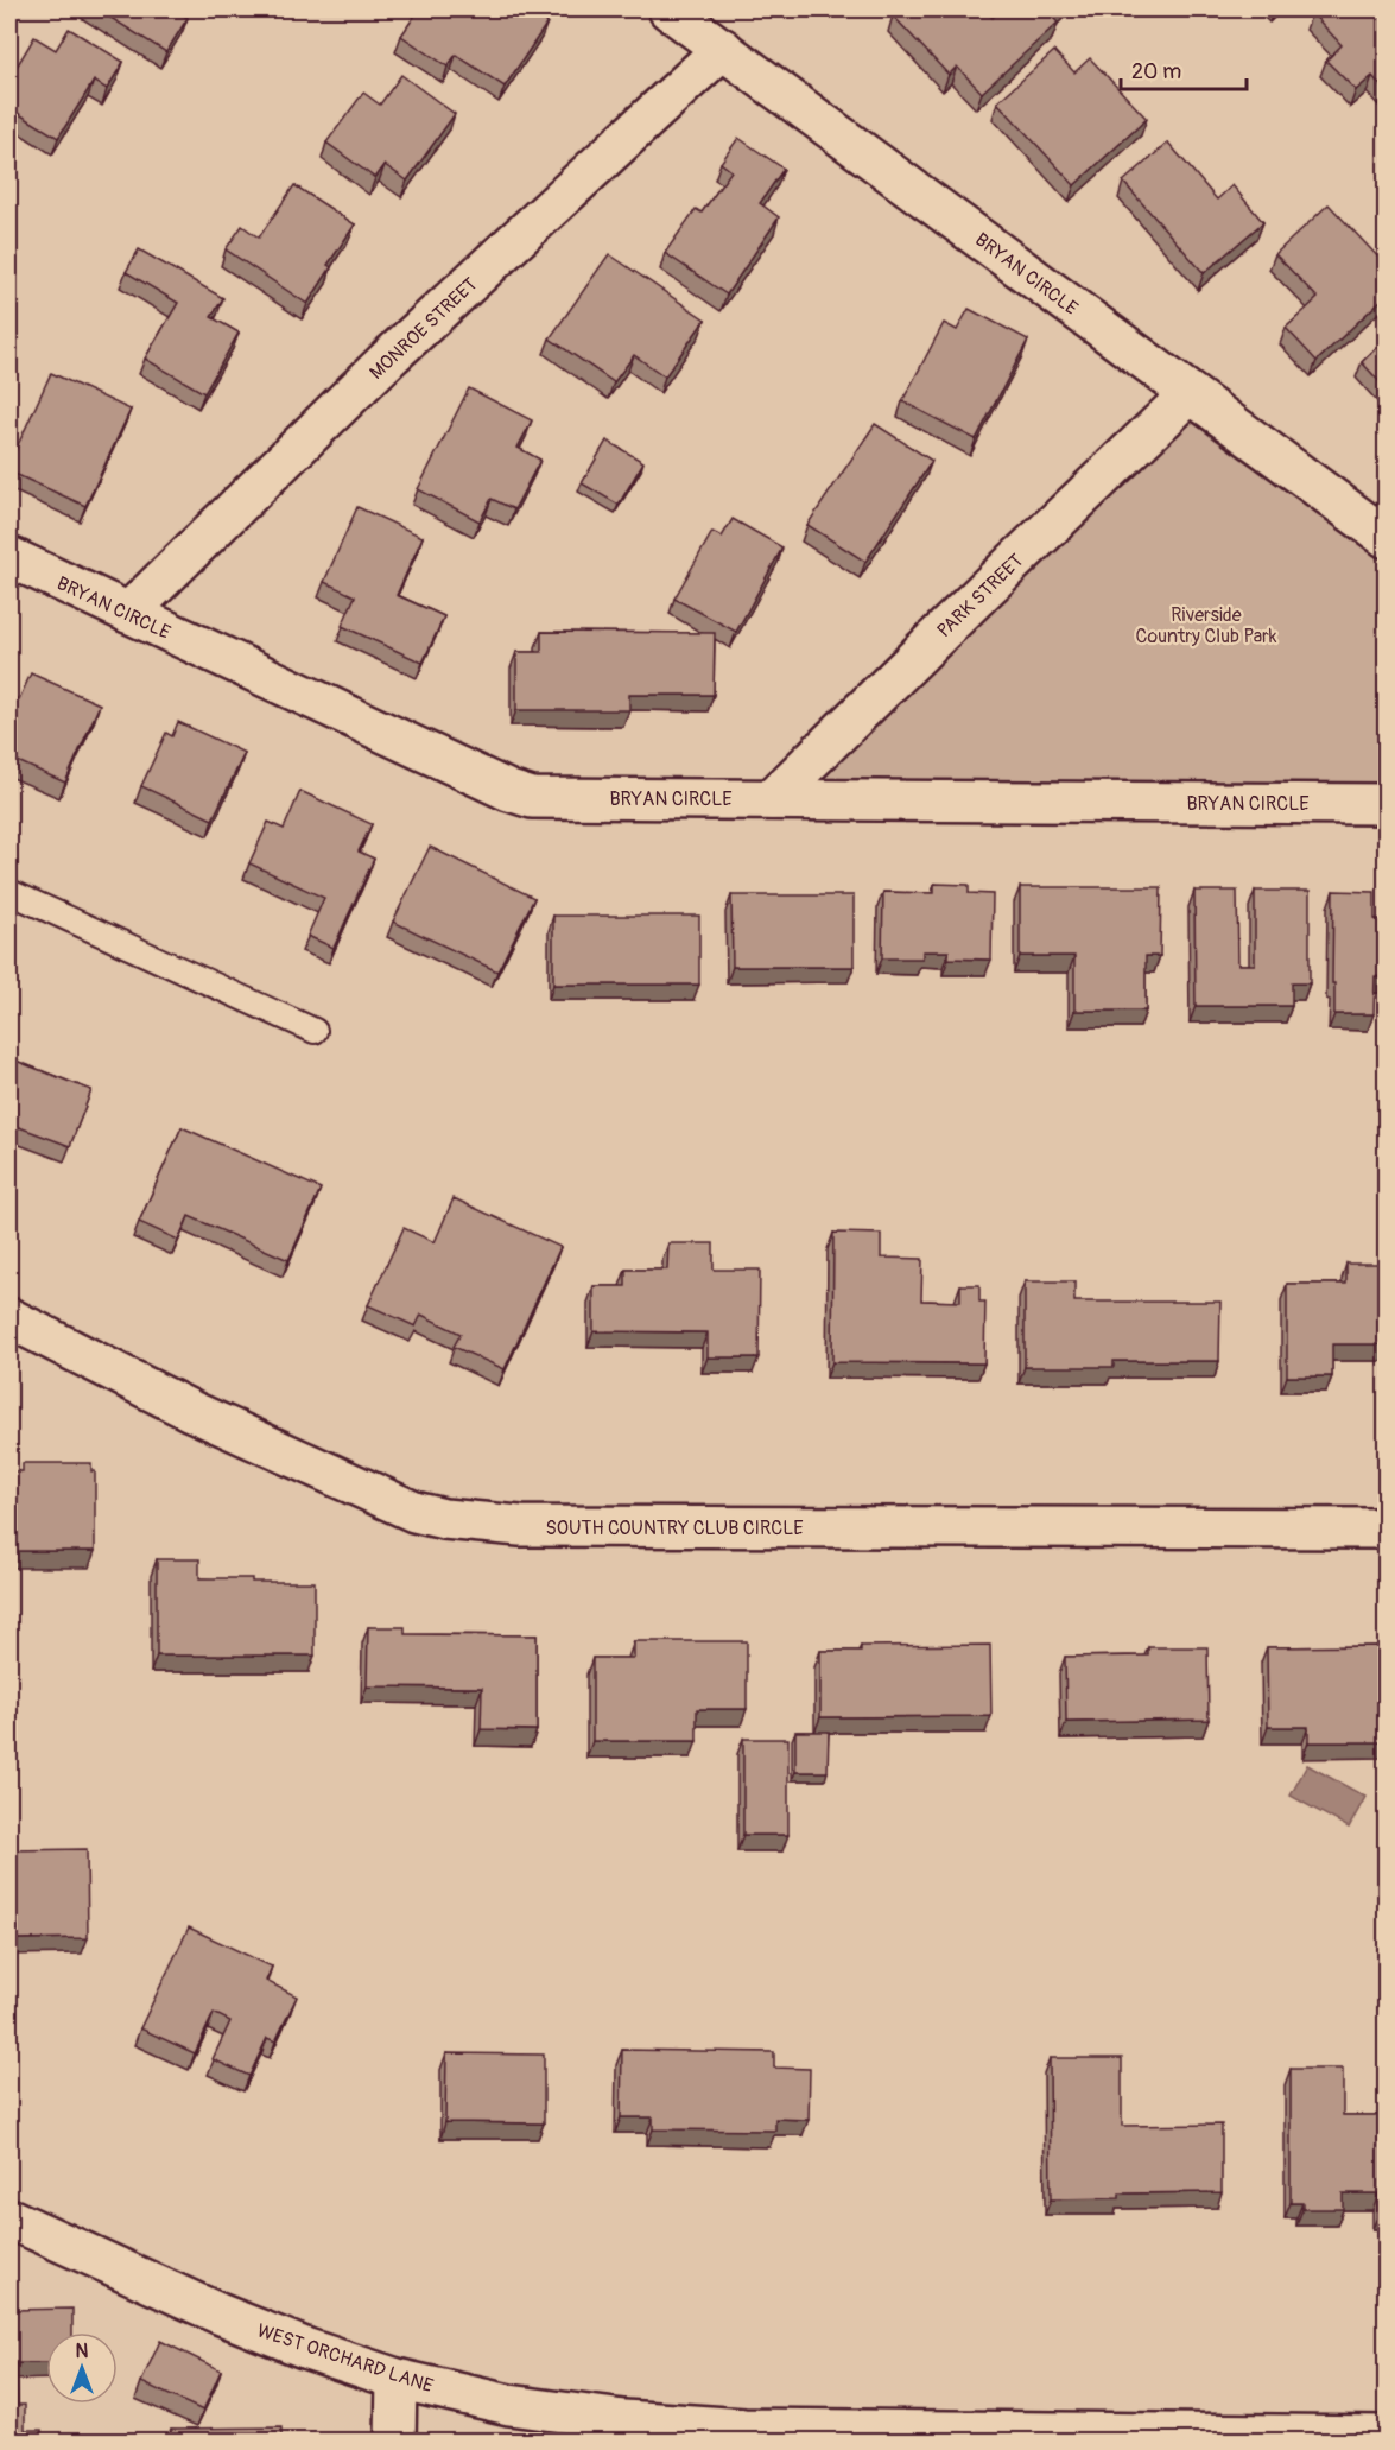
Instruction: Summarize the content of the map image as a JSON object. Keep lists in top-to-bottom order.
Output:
{
  "streets": {
    "street": [
      "BRYAN CIRCLE",
      "MONROE STREET",
      "PARK STREET",
      "SOUTH COUNTRY CLUB CIRCLE",
      "WEST ORCHARD LANE"
    ]
  },
  "crossings": [
    ["BRYAN CIRCLE", "MONROE STREET"],
    ["BRYAN CIRCLE", "PARK STREET"]
  ],
  "parks": ["Riverside Country Club Park"],
  "scale_bar": "20 m",
  "north": "top"
}
